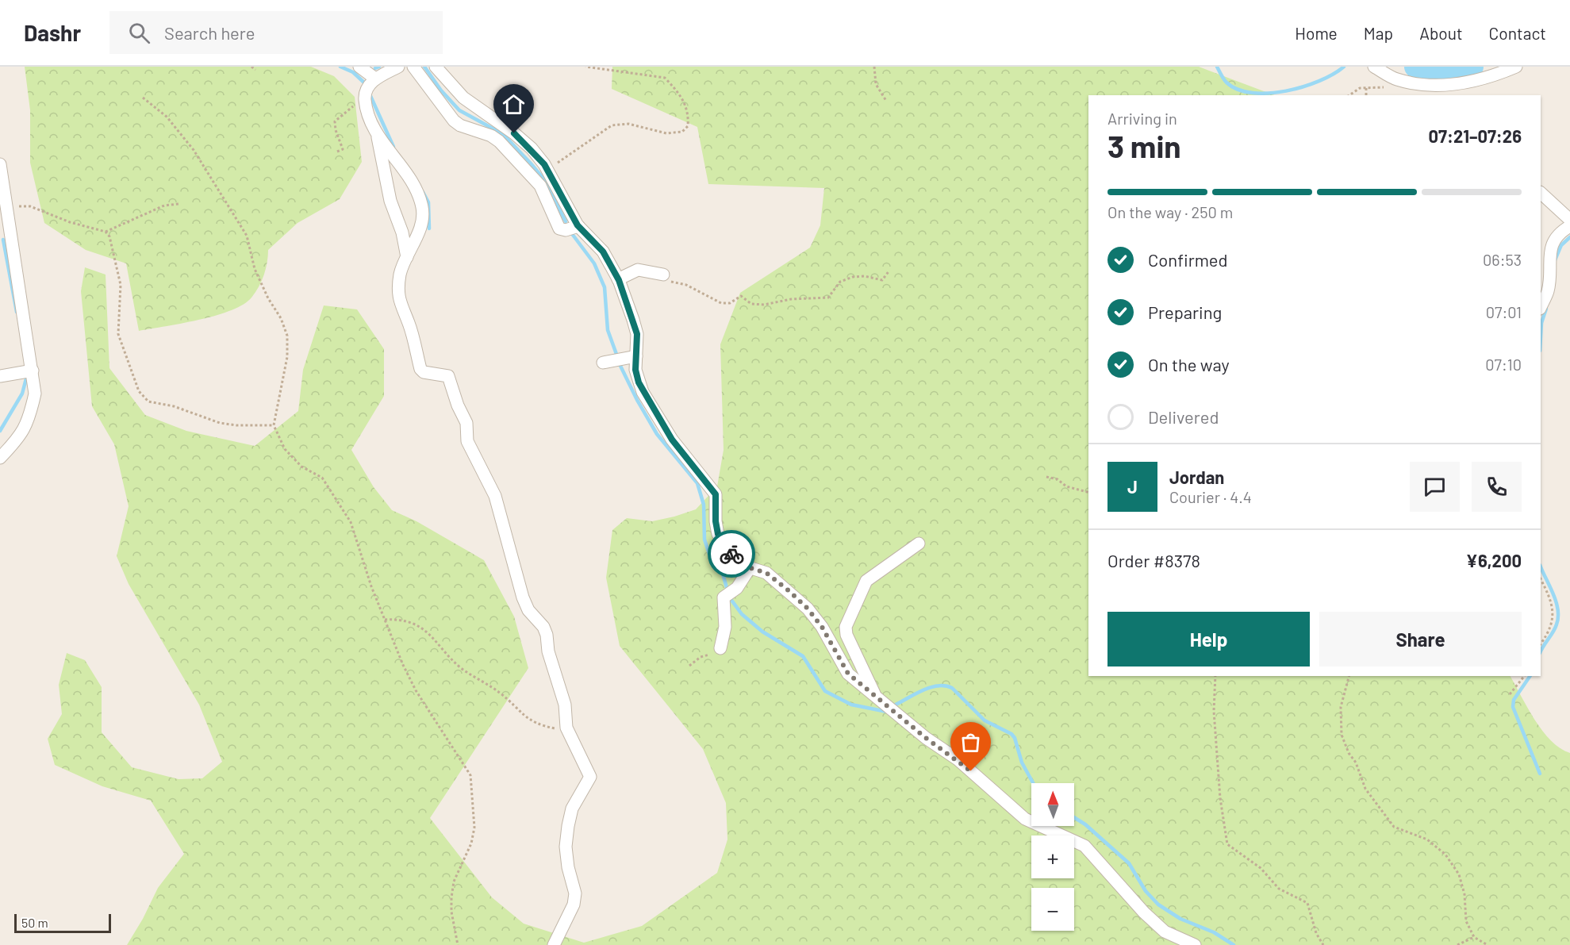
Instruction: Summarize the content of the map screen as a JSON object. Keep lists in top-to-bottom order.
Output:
{
  "scale_bar": "50 m",
  "north": "top",
  "page": {
    "header": "Dashr",
    "search": "Search here",
    "nav": [
      "Home",
      "Map",
      "About",
      "Contact"
    ],
    "heading": ["3 min", "Arriving in", "07:21–07:26"],
    "panel": [
      "Jordan",
      "Courier · 4.4",
      "Order #8378",
      "¥6,200"
    ],
    "bar": "On the way · 250 m",
    "list": [
      ["Confirmed", "06:53"],
      ["Preparing", "07:01"],
      ["On the way", "07:10"],
      "Delivered"
    ],
    "round": "J",
    "buttons": ["Help", "Share"],
    "map_buttons": ["+", "−"],
    "scale": "50 m"
  }
}
